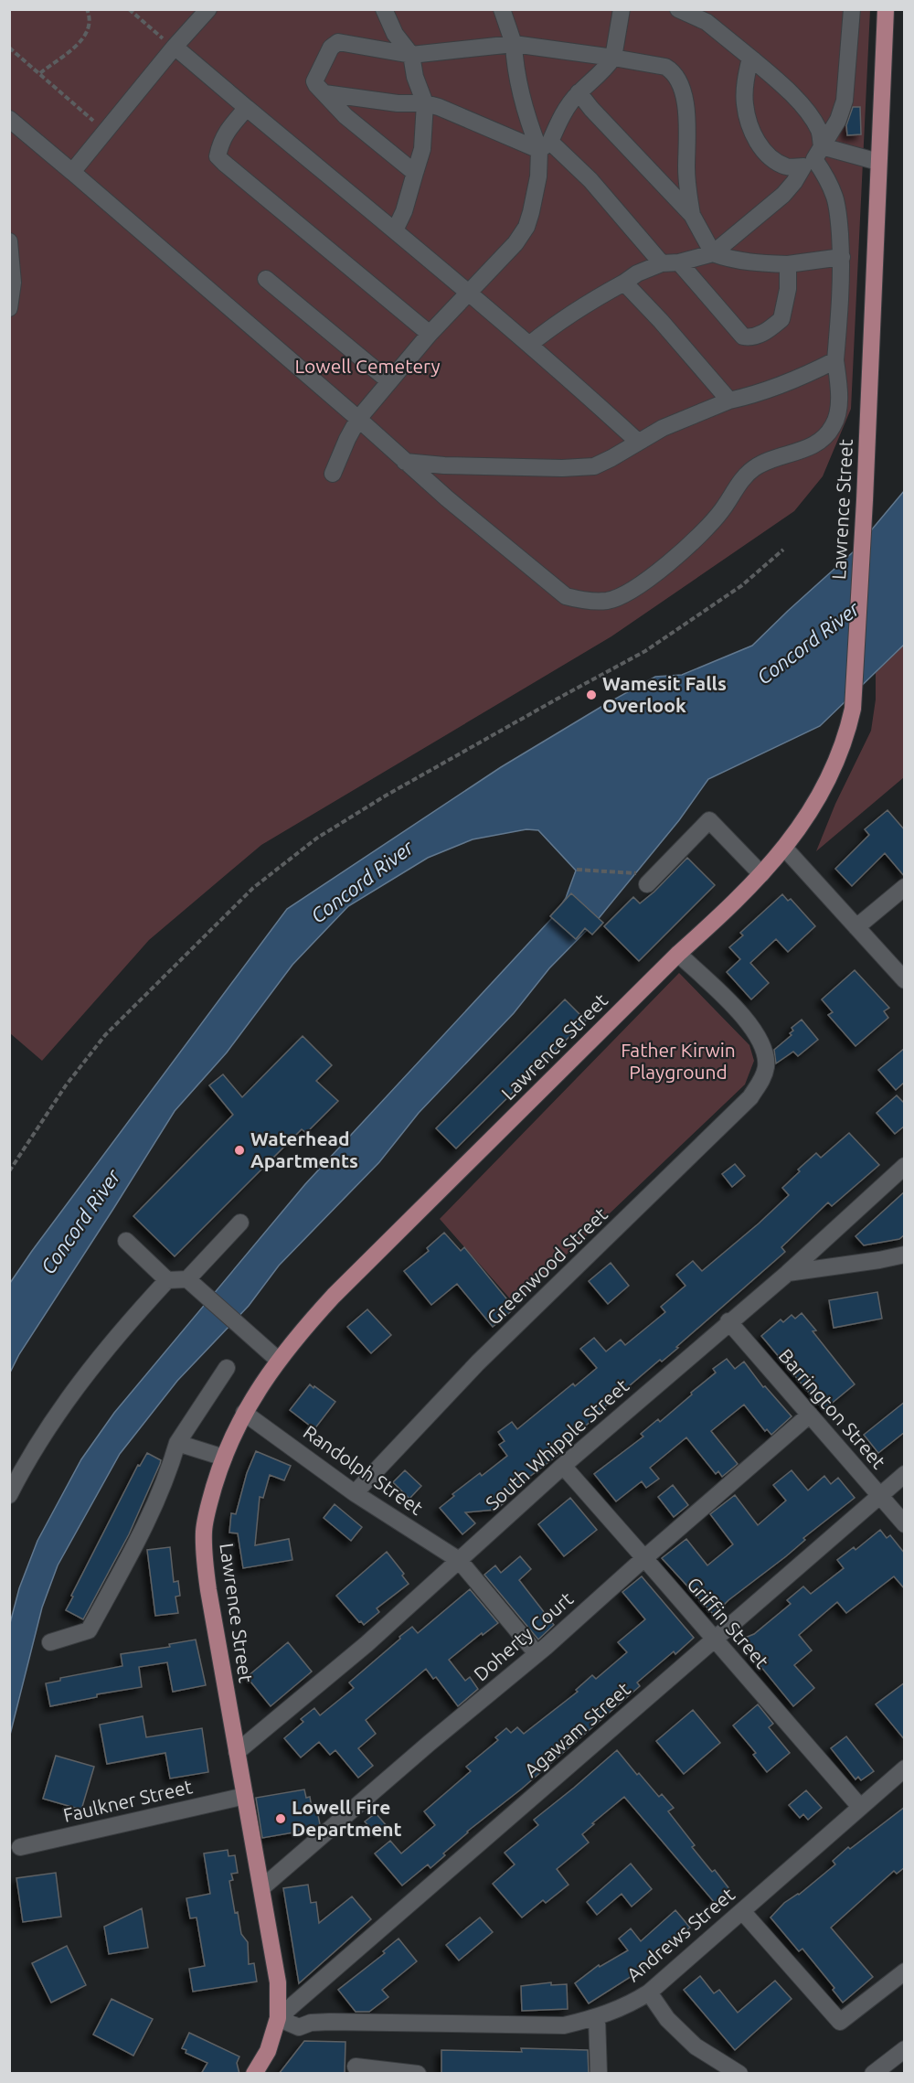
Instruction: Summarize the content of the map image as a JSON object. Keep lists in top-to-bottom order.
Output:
{
  "streets": {
    "main road": ["Lawrence Street"],
    "street": [
      "Greenwood Street",
      "Barrington Street",
      "South Whipple Street",
      "Randolph Street",
      "Griffin Street",
      "Doherty Court",
      "Agawam Street",
      "Faulkner Street",
      "Andrews Street"
    ]
  },
  "crossings": [
    ["Lawrence Street", "Greenwood Street"],
    ["Lawrence Street", "South Whipple Street"],
    ["Lawrence Street", "Randolph Street"],
    ["Lawrence Street", "Doherty Court"],
    ["Lawrence Street", "Agawam Street"],
    ["Lawrence Street", "Faulkner Street"],
    ["Lawrence Street", "Andrews Street"],
    ["Greenwood Street", "Randolph Street"],
    ["Barrington Street", "South Whipple Street"],
    ["Barrington Street", "Doherty Court"],
    ["Barrington Street", "Agawam Street"],
    ["South Whipple Street", "Randolph Street"],
    ["South Whipple Street", "Griffin Street"],
    ["Griffin Street", "Doherty Court"],
    ["Griffin Street", "Agawam Street"],
    ["Griffin Street", "Andrews Street"],
    ["Agawam Street", "Andrews Street"]
  ],
  "water": ["Concord River"],
  "parks": ["Lowell Cemetery", "Father Kirwin Playground"],
  "places": ["Wamesit Falls Overlook", "Waterhead Apartments", "Lowell Fire Department"]
}
